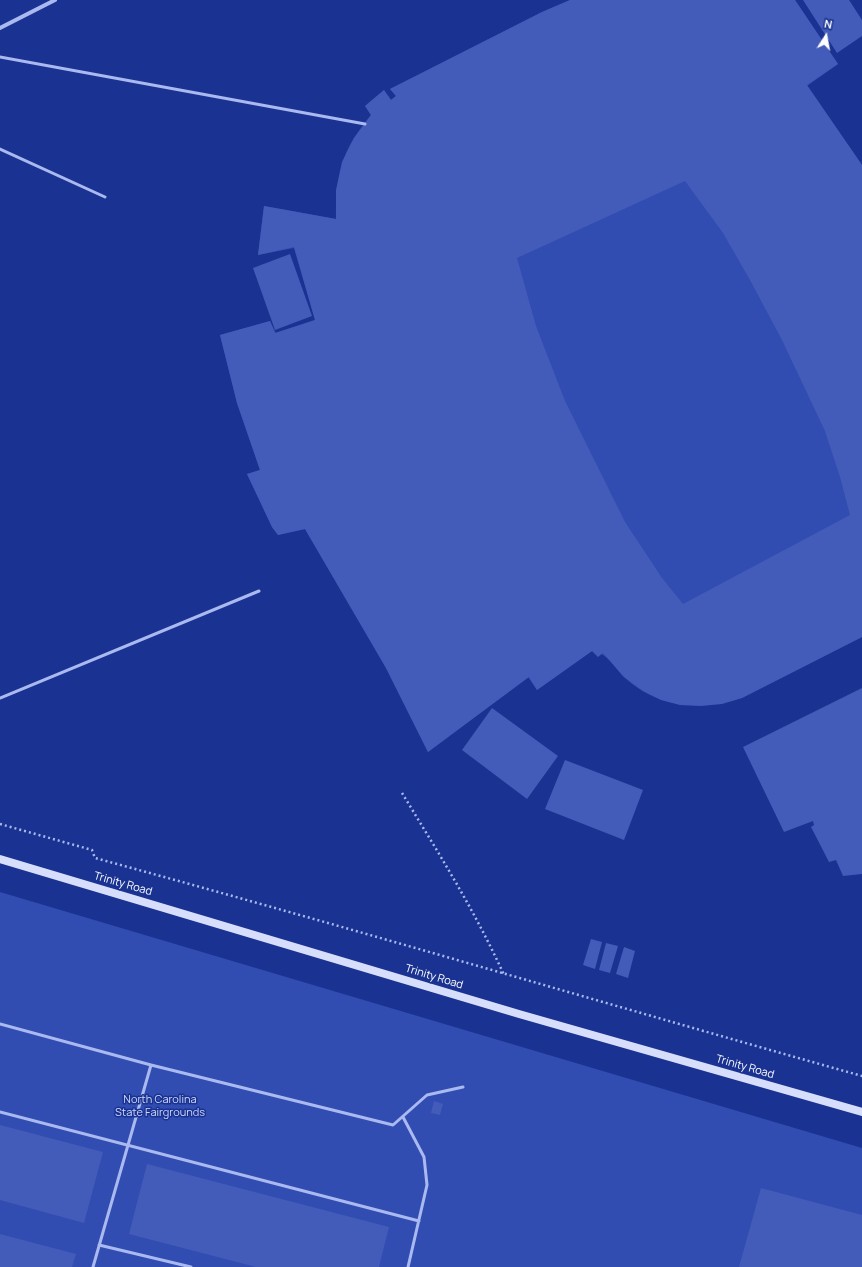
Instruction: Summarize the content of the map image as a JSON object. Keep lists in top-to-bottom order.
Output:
{
  "streets": {
    "main road": ["Trinity Road"]
  },
  "parks": ["North Carolina State Fairgrounds"],
  "north": "top"
}
